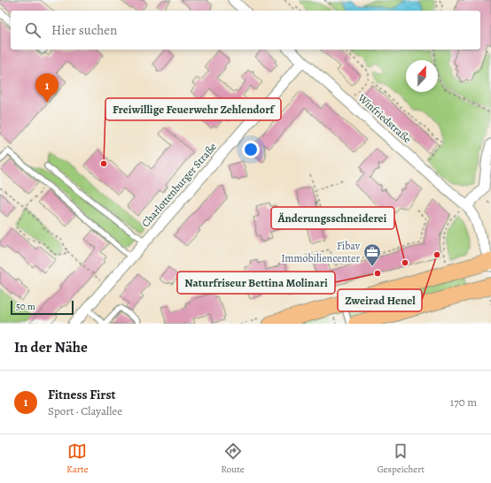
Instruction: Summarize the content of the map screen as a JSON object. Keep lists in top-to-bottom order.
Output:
{
  "streets": {
    "street": ["Winfriedstraße", "Charlottenburger Straße"]
  },
  "crossings": [
    ["Winfriedstraße", "Charlottenburger Straße"]
  ],
  "places": {
    "other": [
      "Freiwillige Feuerwehr Zehlendorf",
      "Zweirad Henel",
      "Änderungsschneiderei",
      "Naturfriseur Bettina Molinari"
    ],
    "office": ["Fibav Immobiliencenter"]
  },
  "scale_bar": "50 m",
  "north": "top",
  "page": {
    "search": "Hier suchen",
    "pins": "1",
    "scale": "50 m",
    "heading": "In der Nähe",
    "list": [
      {
        "mark": "1",
        "name": "Fitness First",
        "note": "Sport · Clayallee",
        "value": "170 m"
      }
    ],
    "nav": ["Karte", "Route", "Gespeichert"]
  }
}
